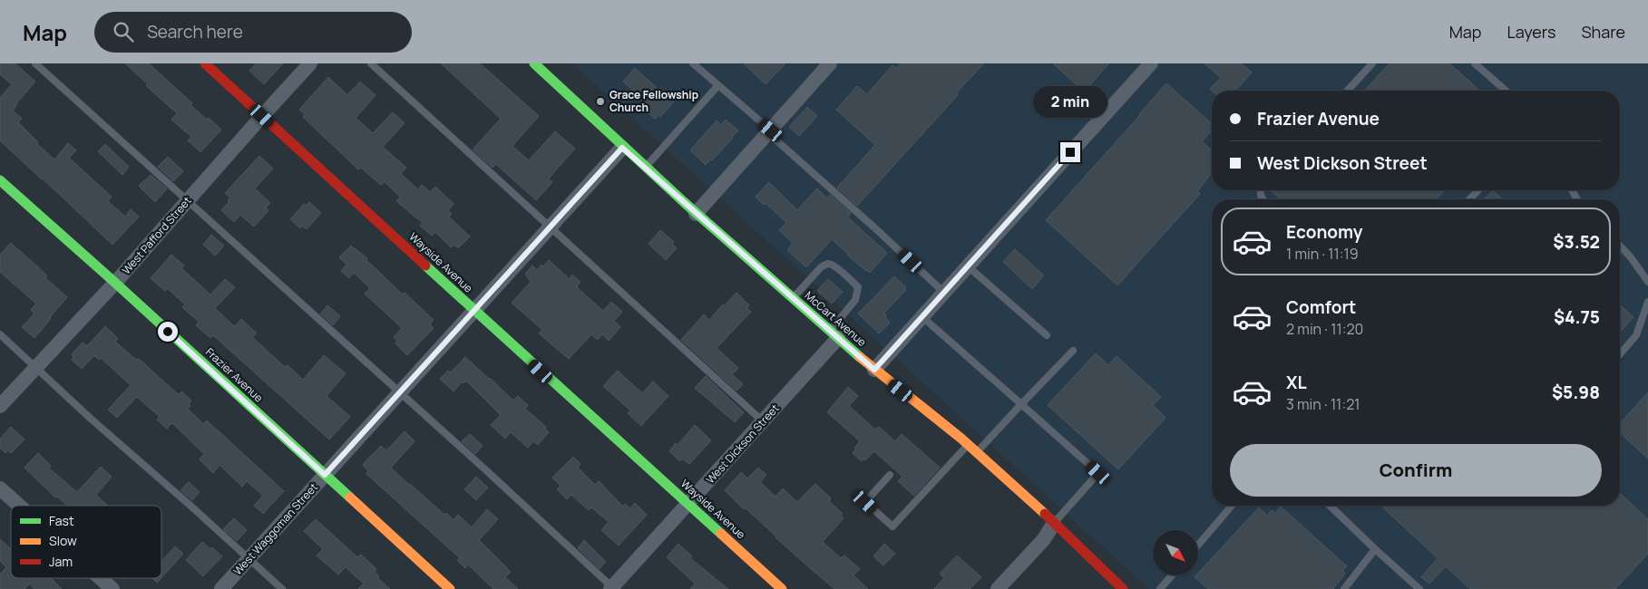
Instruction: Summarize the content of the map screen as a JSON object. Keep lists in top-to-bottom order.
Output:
{
  "streets": {
    "street": [
      "West Pafford Street",
      "Wayside Avenue",
      "McCart Avenue",
      "Frazier Avenue",
      "West Dickson Street",
      "West Waggoman Street"
    ]
  },
  "crossings": [
    ["West Pafford Street", "Wayside Avenue"],
    ["West Pafford Street", "Frazier Avenue"],
    ["Wayside Avenue", "West Dickson Street"],
    ["Wayside Avenue", "West Waggoman Street"],
    ["McCart Avenue", "West Dickson Street"],
    ["McCart Avenue", "West Waggoman Street"],
    ["Frazier Avenue", "West Waggoman Street"]
  ],
  "places": ["Grace Fellowship Church"],
  "legend": ["Fast", "Slow", "Jam"],
  "north": "bottom right",
  "page": {
    "header": "Map",
    "search": "Search here",
    "nav": ["Map", "Layers", "Share"],
    "bubble": "2 min",
    "banner": ["Frazier Avenue", "West Dickson Street"],
    "list": [
      {
        "name": "Economy",
        "note": "1 min · 11:19",
        "value": "$3.52"
      },
      {
        "name": "Comfort",
        "note": "2 min · 11:20",
        "value": "$4.75"
      },
      {
        "name": "XL",
        "note": "3 min · 11:21",
        "value": "$5.98"
      }
    ],
    "buttons": "Confirm"
  }
}
